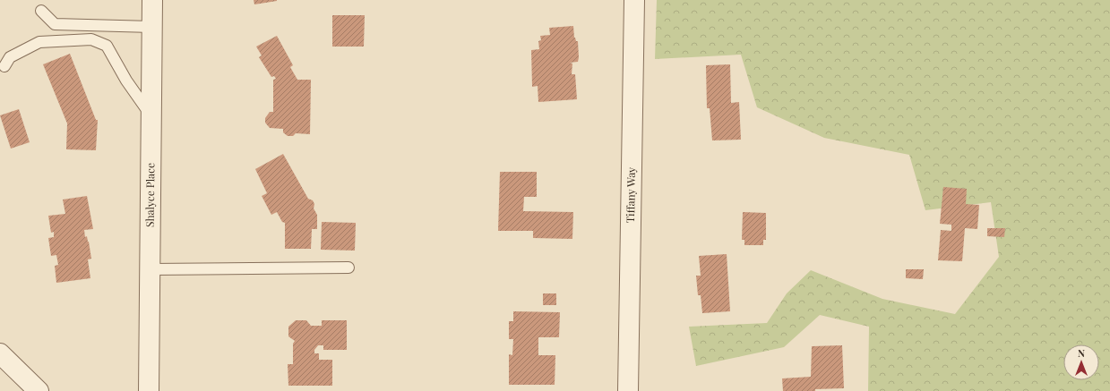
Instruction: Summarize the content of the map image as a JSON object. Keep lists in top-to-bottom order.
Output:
{
  "streets": {
    "street": ["Shalyce Place", "Tiffany Way"]
  },
  "north": "top"
}
